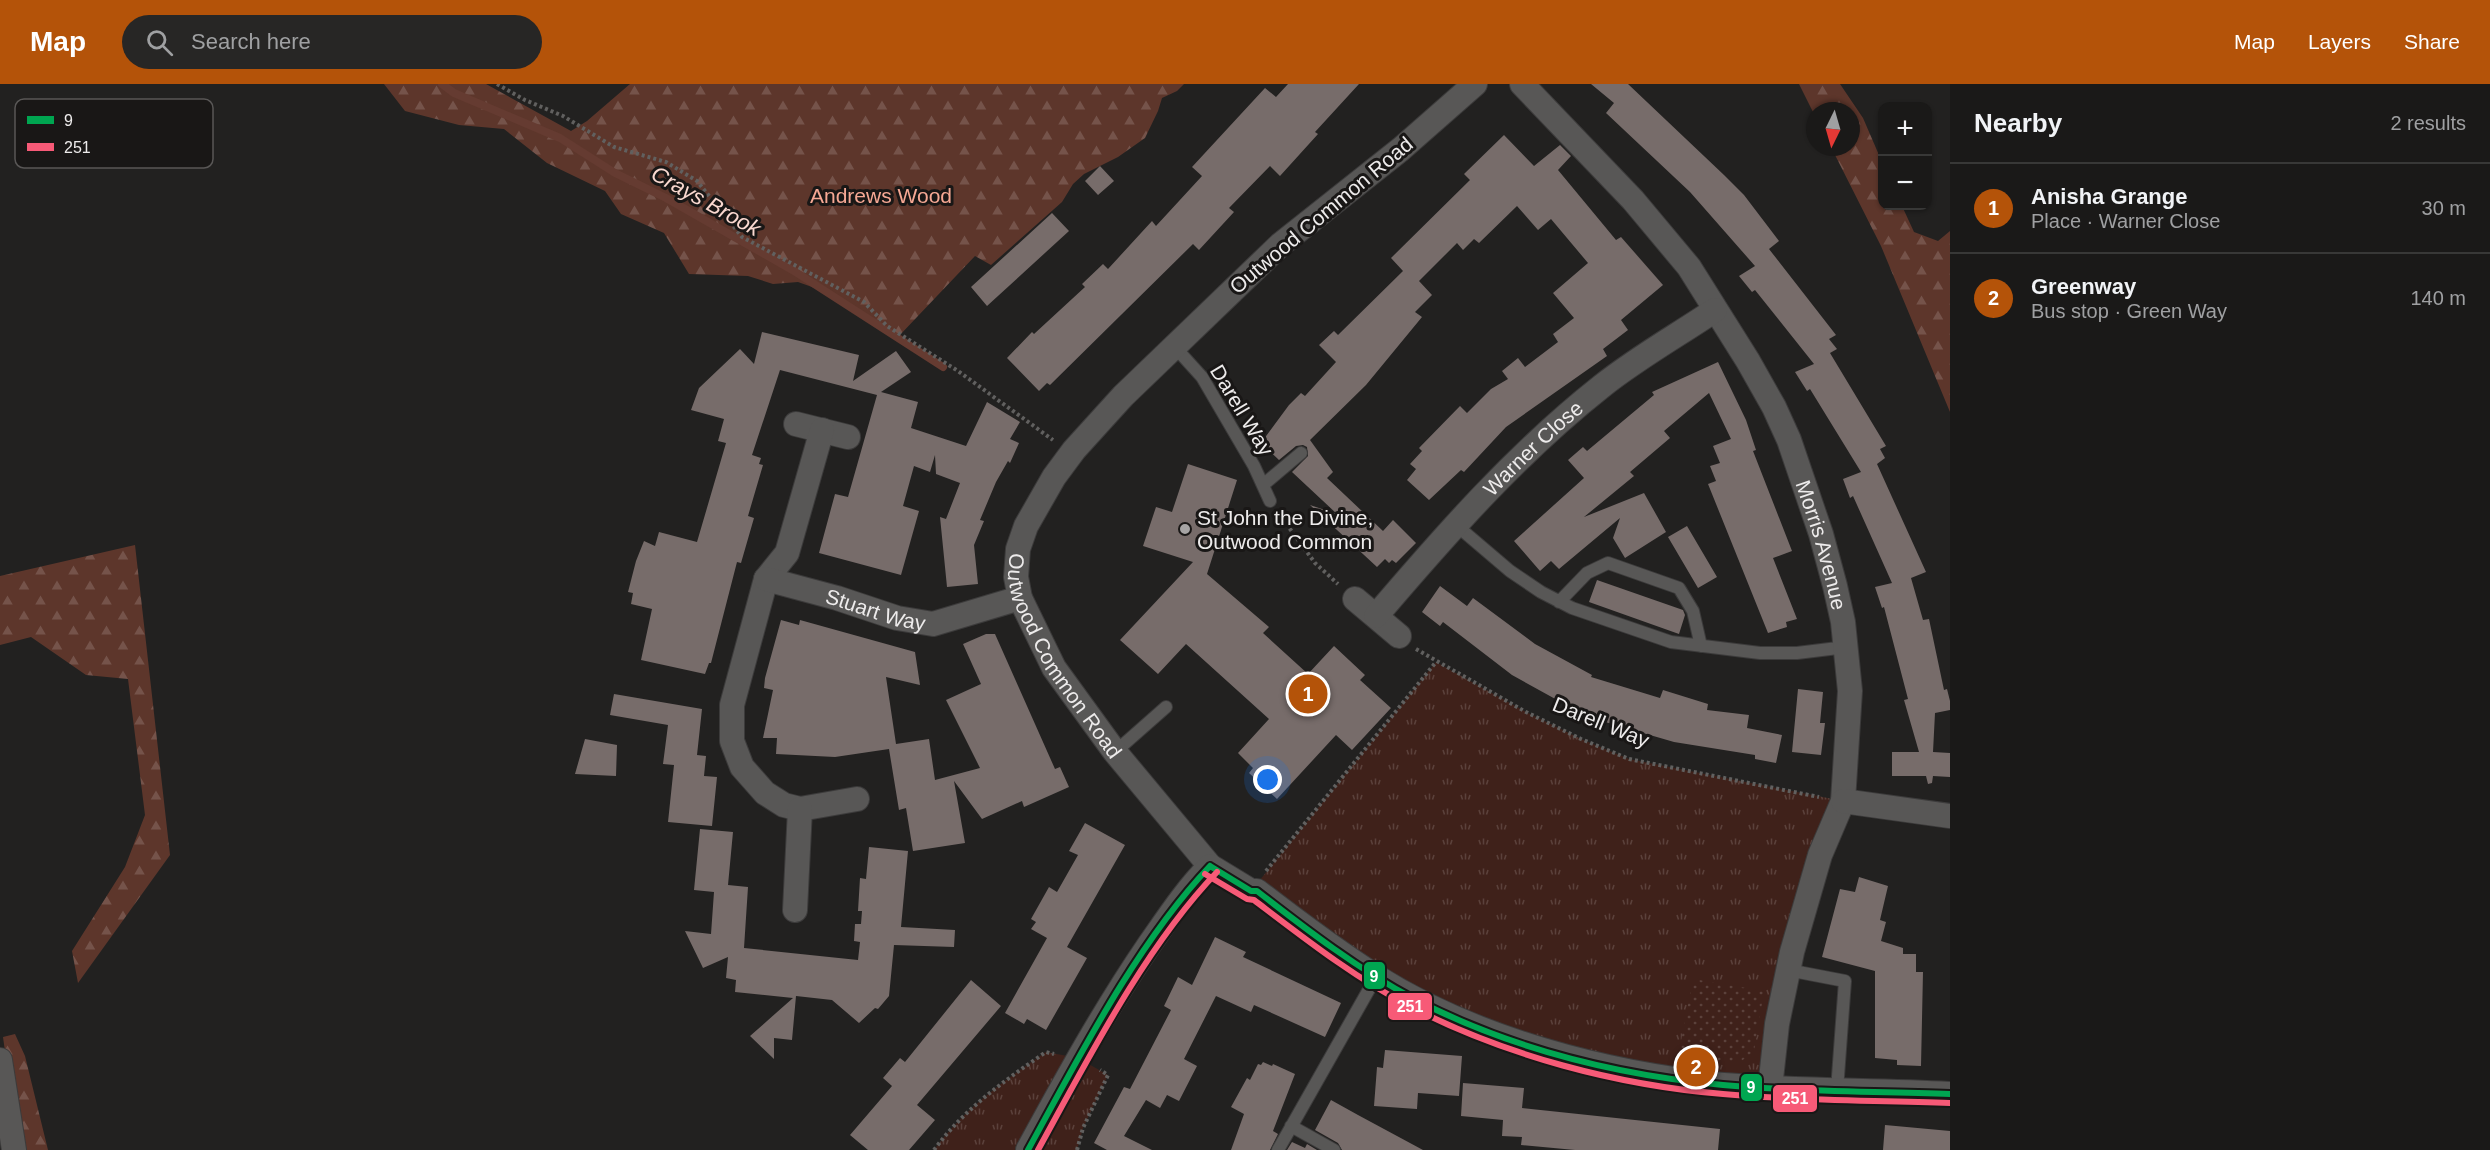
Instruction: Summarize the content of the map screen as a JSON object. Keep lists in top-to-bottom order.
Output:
{
  "streets": {
    "street": [
      "Outwood Common Road",
      "Warner Close",
      "Morris Avenue",
      "Stuart Way"
    ],
    "lane": ["Darell Way"]
  },
  "crossings": [
    ["Outwood Common Road", "Darell Way"],
    ["Outwood Common Road", "Morris Avenue"],
    ["Outwood Common Road", "Stuart Way"],
    ["Darell Way", "Morris Avenue"],
    ["Warner Close", "Morris Avenue"]
  ],
  "water": ["Crays Brook"],
  "parks": ["Andrews Wood"],
  "places": ["St John the Divine, Outwood Common"],
  "lines": ["transit line 9", "transit line 251"],
  "legend": ["9", "251"],
  "north": "bottom",
  "page": {
    "header": "Map",
    "search": "Search here",
    "nav": ["Map", "Layers", "Share"],
    "heading": ["Nearby", "2 results"],
    "map_buttons": ["+", "−"],
    "list": [
      {
        "mark": "1",
        "name": "Anisha Grange",
        "note": "Place · Warner Close",
        "value": "30 m"
      },
      {
        "mark": "2",
        "name": "Greenway",
        "note": "Bus stop · Green Way",
        "value": "140 m"
      }
    ],
    "pins": ["1", "2"]
  }
}
